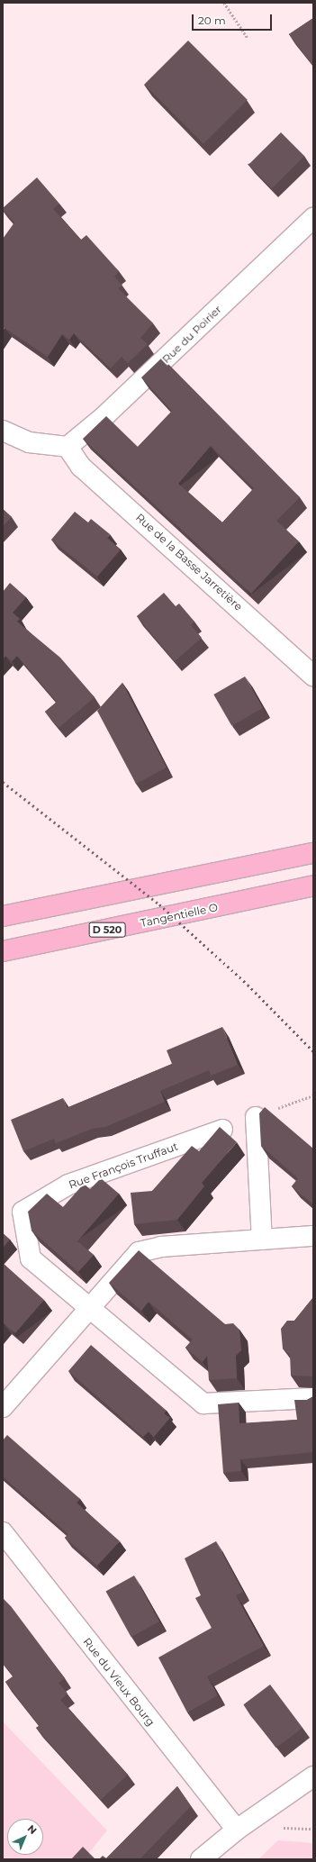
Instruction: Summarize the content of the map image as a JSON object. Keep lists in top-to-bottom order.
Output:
{
  "streets": {
    "main road": ["Tangentielle O", "D 520"],
    "street": [
      "Rue du Poirier",
      "Rue de la Basse Jarretière",
      "Rue François Truffaut",
      "Rue du Vieux Bourg"
    ]
  },
  "crossings": [
    ["Rue du Poirier", "Rue de la Basse Jarretière"]
  ],
  "scale_bar": "20 m",
  "north": "top right"
}
